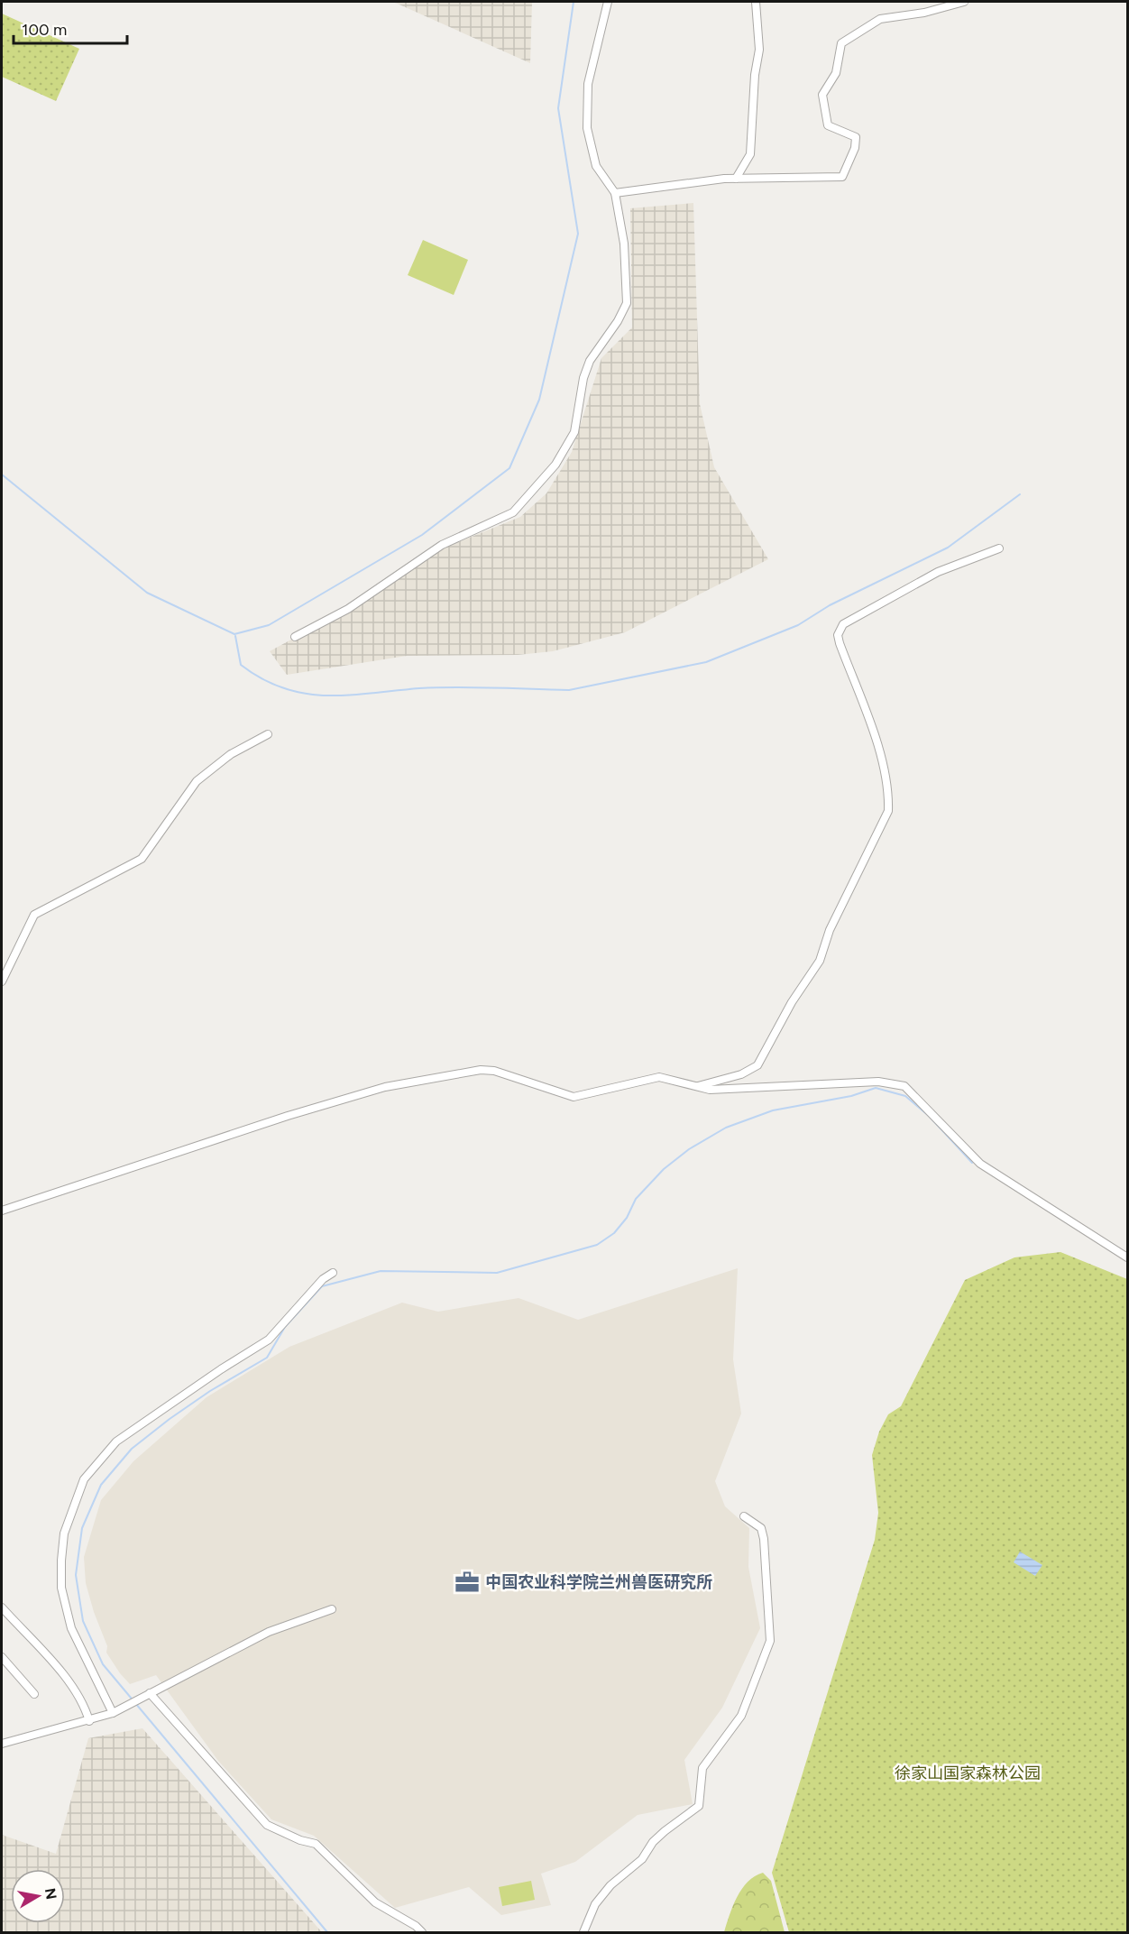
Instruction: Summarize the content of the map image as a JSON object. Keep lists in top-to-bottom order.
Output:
{
  "parks": ["徐家山国家森林公园"],
  "places": {
    "office": ["中国农业科学院兰州兽医研究所"]
  },
  "scale_bar": "100 m",
  "north": "right"
}
